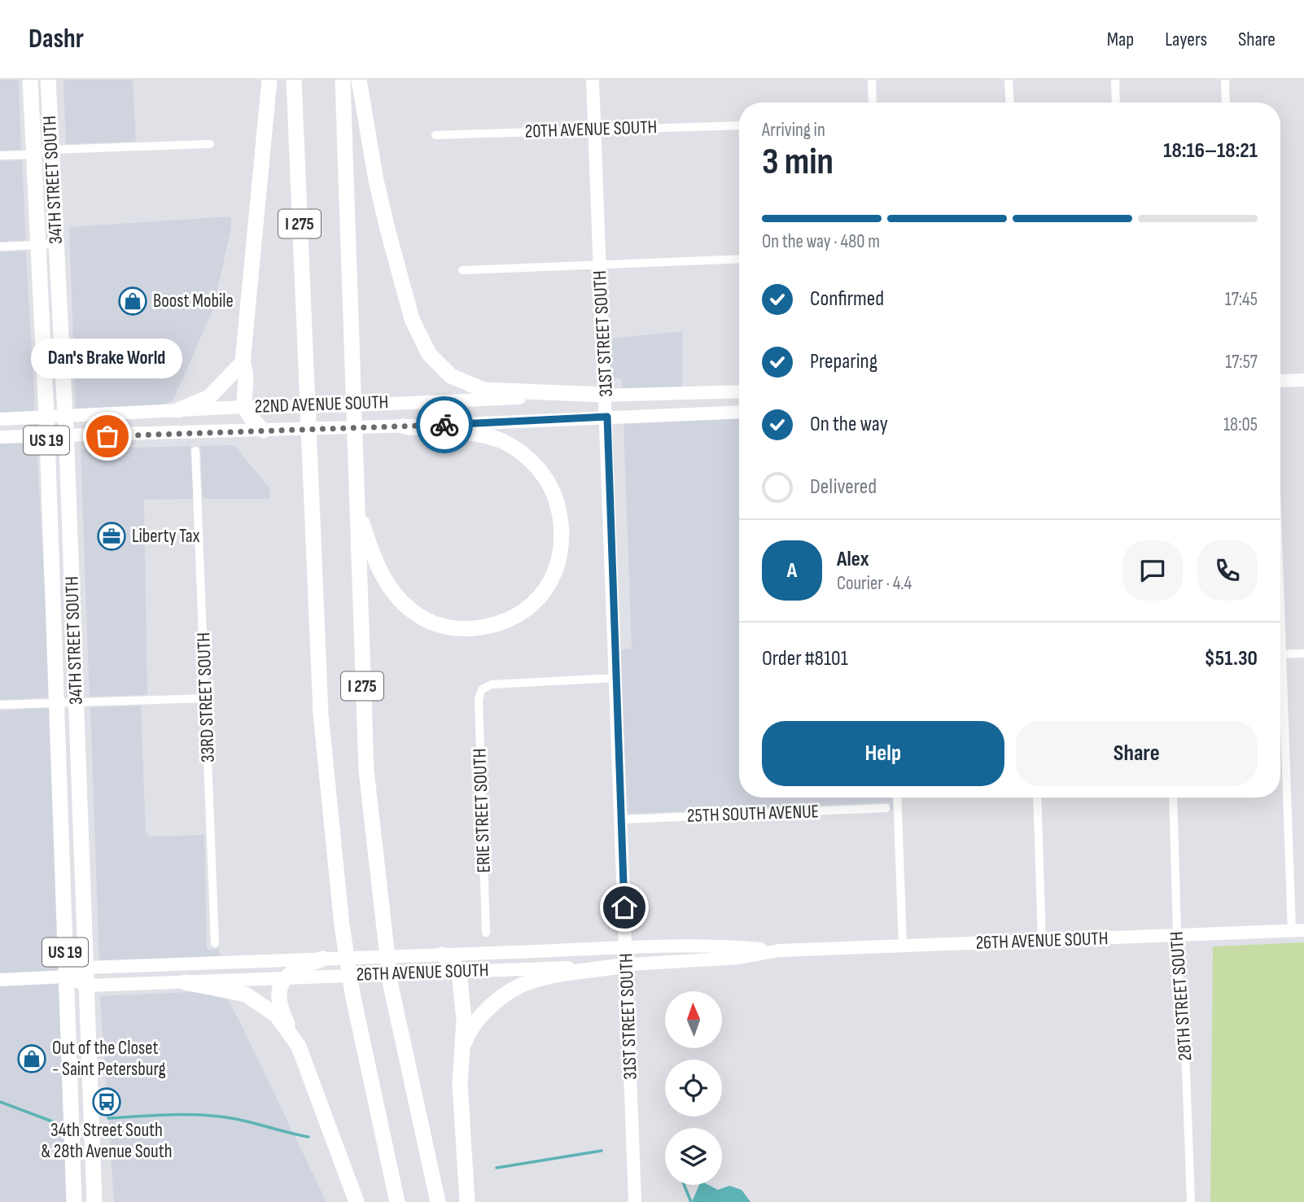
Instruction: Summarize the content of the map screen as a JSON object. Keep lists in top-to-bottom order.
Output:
{
  "streets": {
    "highway": ["34TH STREET SOUTH", "I 275", "US 19"],
    "main road": ["31ST STREET SOUTH", "22ND AVENUE SOUTH", "26TH AVENUE SOUTH"],
    "street": [
      "20TH AVENUE SOUTH",
      "33RD STREET SOUTH",
      "ERIE STREET SOUTH",
      "25TH SOUTH AVENUE",
      "28TH STREET SOUTH"
    ]
  },
  "crossings": [
    ["20TH AVENUE SOUTH", "31ST STREET SOUTH"],
    ["34TH STREET SOUTH", "22ND AVENUE SOUTH"],
    ["34TH STREET SOUTH", "26TH AVENUE SOUTH"],
    ["31ST STREET SOUTH", "22ND AVENUE SOUTH"],
    ["31ST STREET SOUTH", "ERIE STREET SOUTH"],
    ["31ST STREET SOUTH", "25TH SOUTH AVENUE"],
    ["31ST STREET SOUTH", "26TH AVENUE SOUTH"],
    ["26TH AVENUE SOUTH", "28TH STREET SOUTH"]
  ],
  "places": {
    "shop": ["Boost Mobile", "Out of the Closet - Saint Petersburg"],
    "other": ["Dan's Brake World"],
    "office": ["Liberty Tax"],
    "bus stop": ["34th Street South & 28th Avenue South"]
  },
  "north": "top",
  "page": {
    "header": "Dashr",
    "nav": ["Map", "Layers", "Share"],
    "heading": ["3 min", "Arriving in", "18:16–18:21"],
    "panel": [
      "Alex",
      "Courier · 4.4",
      "Order #8101",
      "$51.30"
    ],
    "bar": "On the way · 480 m",
    "list": [
      ["Confirmed", "17:45"],
      ["Preparing", "17:57"],
      ["On the way", "18:05"],
      "Delivered"
    ],
    "bubble": "Dan's Brake World",
    "round": "A",
    "buttons": ["Help", "Share"]
  }
}
